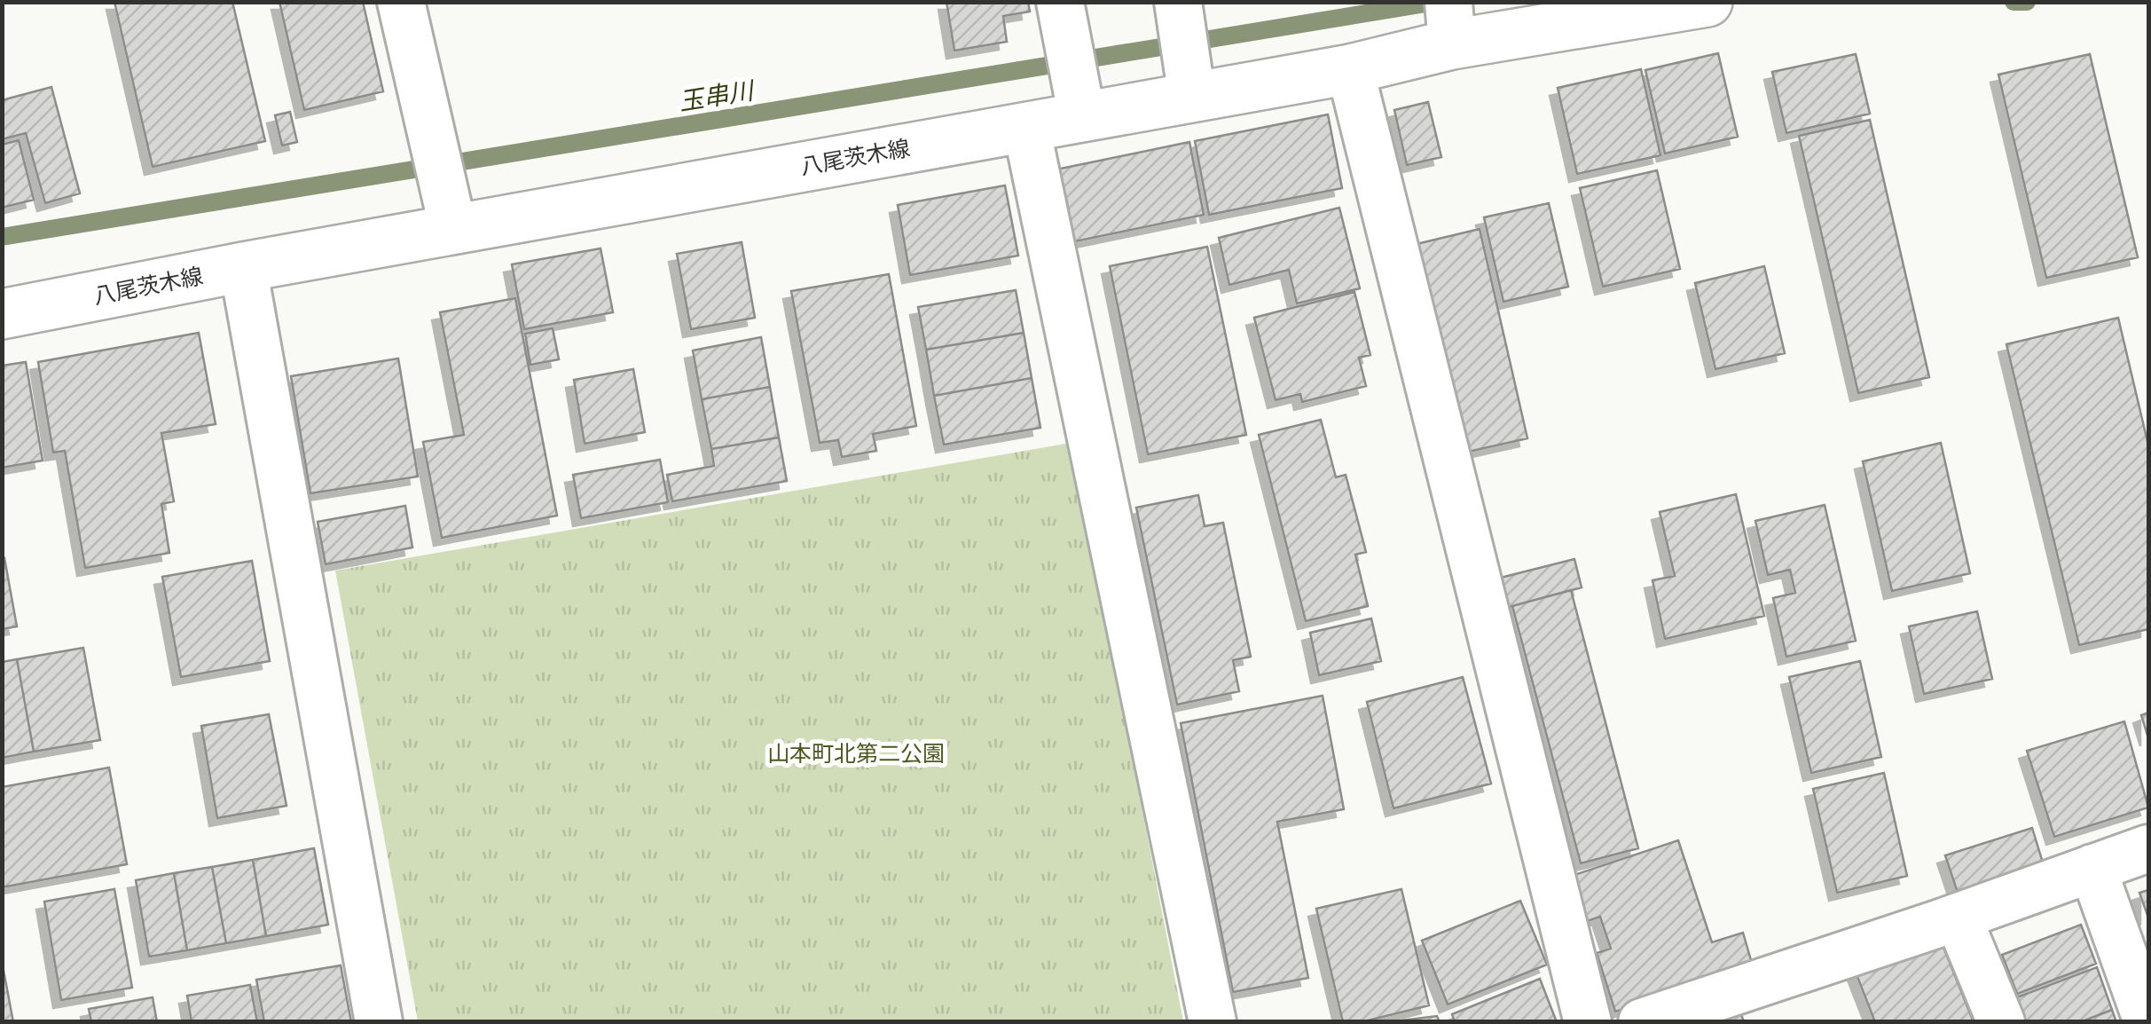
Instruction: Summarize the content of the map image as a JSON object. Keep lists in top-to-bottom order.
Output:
{
  "streets": {
    "main road": ["八尾茨木線"]
  },
  "water": ["玉串川"],
  "parks": ["山本町北第二公園"]
}
